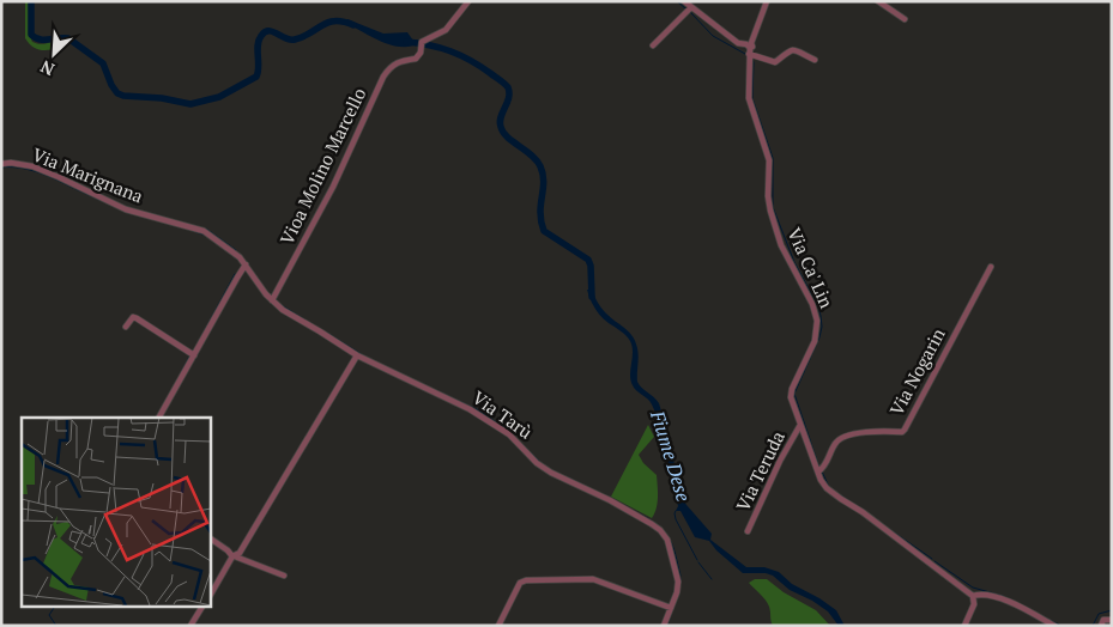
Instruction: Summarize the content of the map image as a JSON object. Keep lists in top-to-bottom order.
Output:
{
  "streets": {
    "street": [
      "Vioa Molino Marcello",
      "Via Marignana",
      "Via Ca' Lin",
      "Via Nogarin",
      "Via Tarù",
      "Via Teruda"
    ]
  },
  "crossings": [
    ["Vioa Molino Marcello", "Via Tarù"],
    ["Via Marignana", "Via Tarù"],
    ["Via Ca' Lin", "Via Nogarin"],
    ["Via Ca' Lin", "Via Teruda"]
  ],
  "water": ["Fiume Dese"],
  "north": "bottom left"
}
